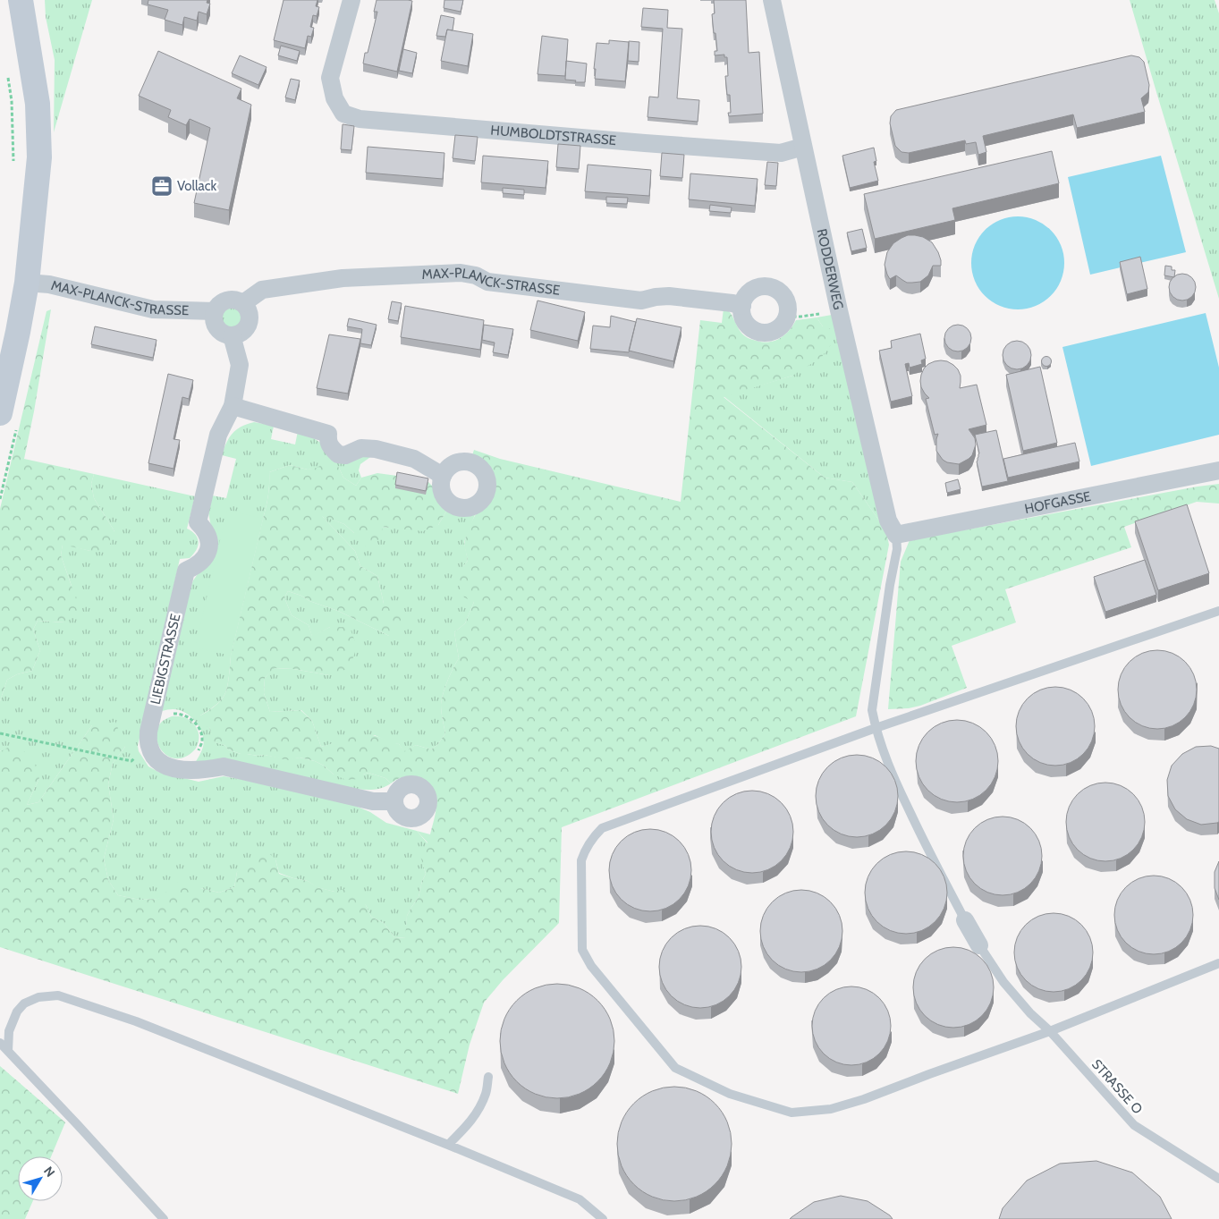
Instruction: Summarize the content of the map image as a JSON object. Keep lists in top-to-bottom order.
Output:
{
  "streets": {
    "street": [
      "HUMBOLDTSTRASSE",
      "RODDERWEG",
      "MAX-PLANCK-STRASSE",
      "HOFGASSE",
      "LIEBIGSTRASSE"
    ],
    "lane": ["STRASSE O"]
  },
  "crossings": [
    ["HUMBOLDTSTRASSE", "RODDERWEG"],
    ["RODDERWEG", "HOFGASSE"],
    ["MAX-PLANCK-STRASSE", "LIEBIGSTRASSE"]
  ],
  "places": {
    "office": ["Vollack"]
  },
  "north": "top right"
}
